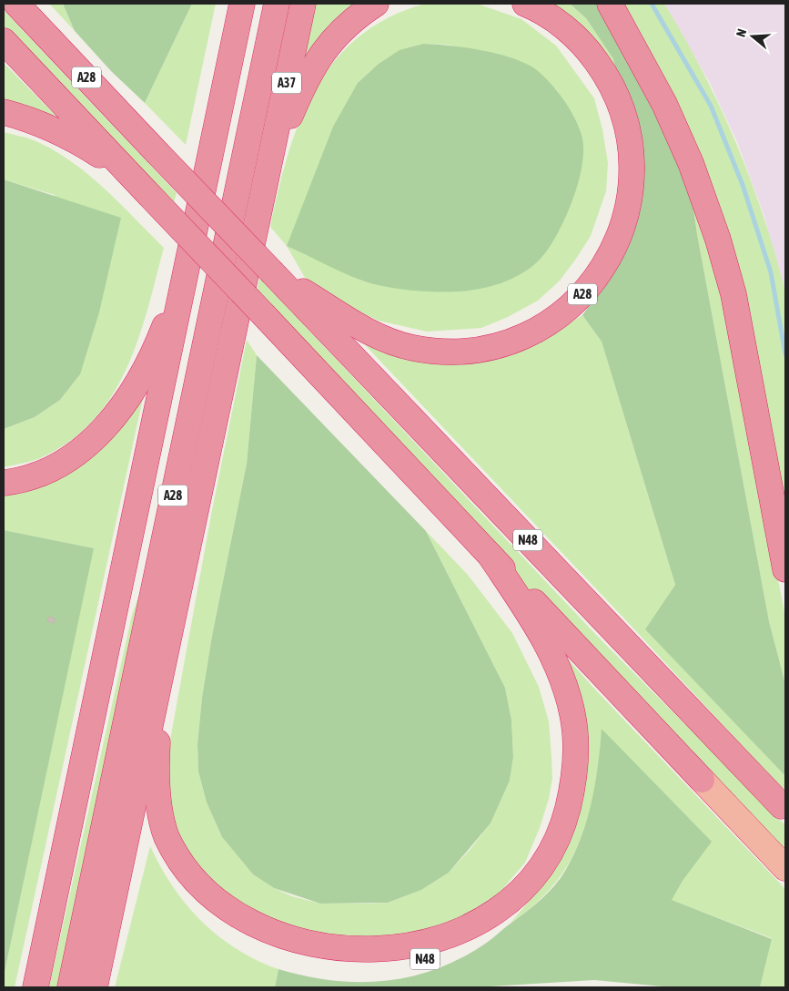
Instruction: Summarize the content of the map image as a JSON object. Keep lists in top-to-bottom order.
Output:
{
  "streets": {
    "highway": ["A28", "A37", "N48"]
  },
  "crossings": [
    ["A28", "A37"],
    ["A28", "N48"]
  ],
  "north": "left"
}
